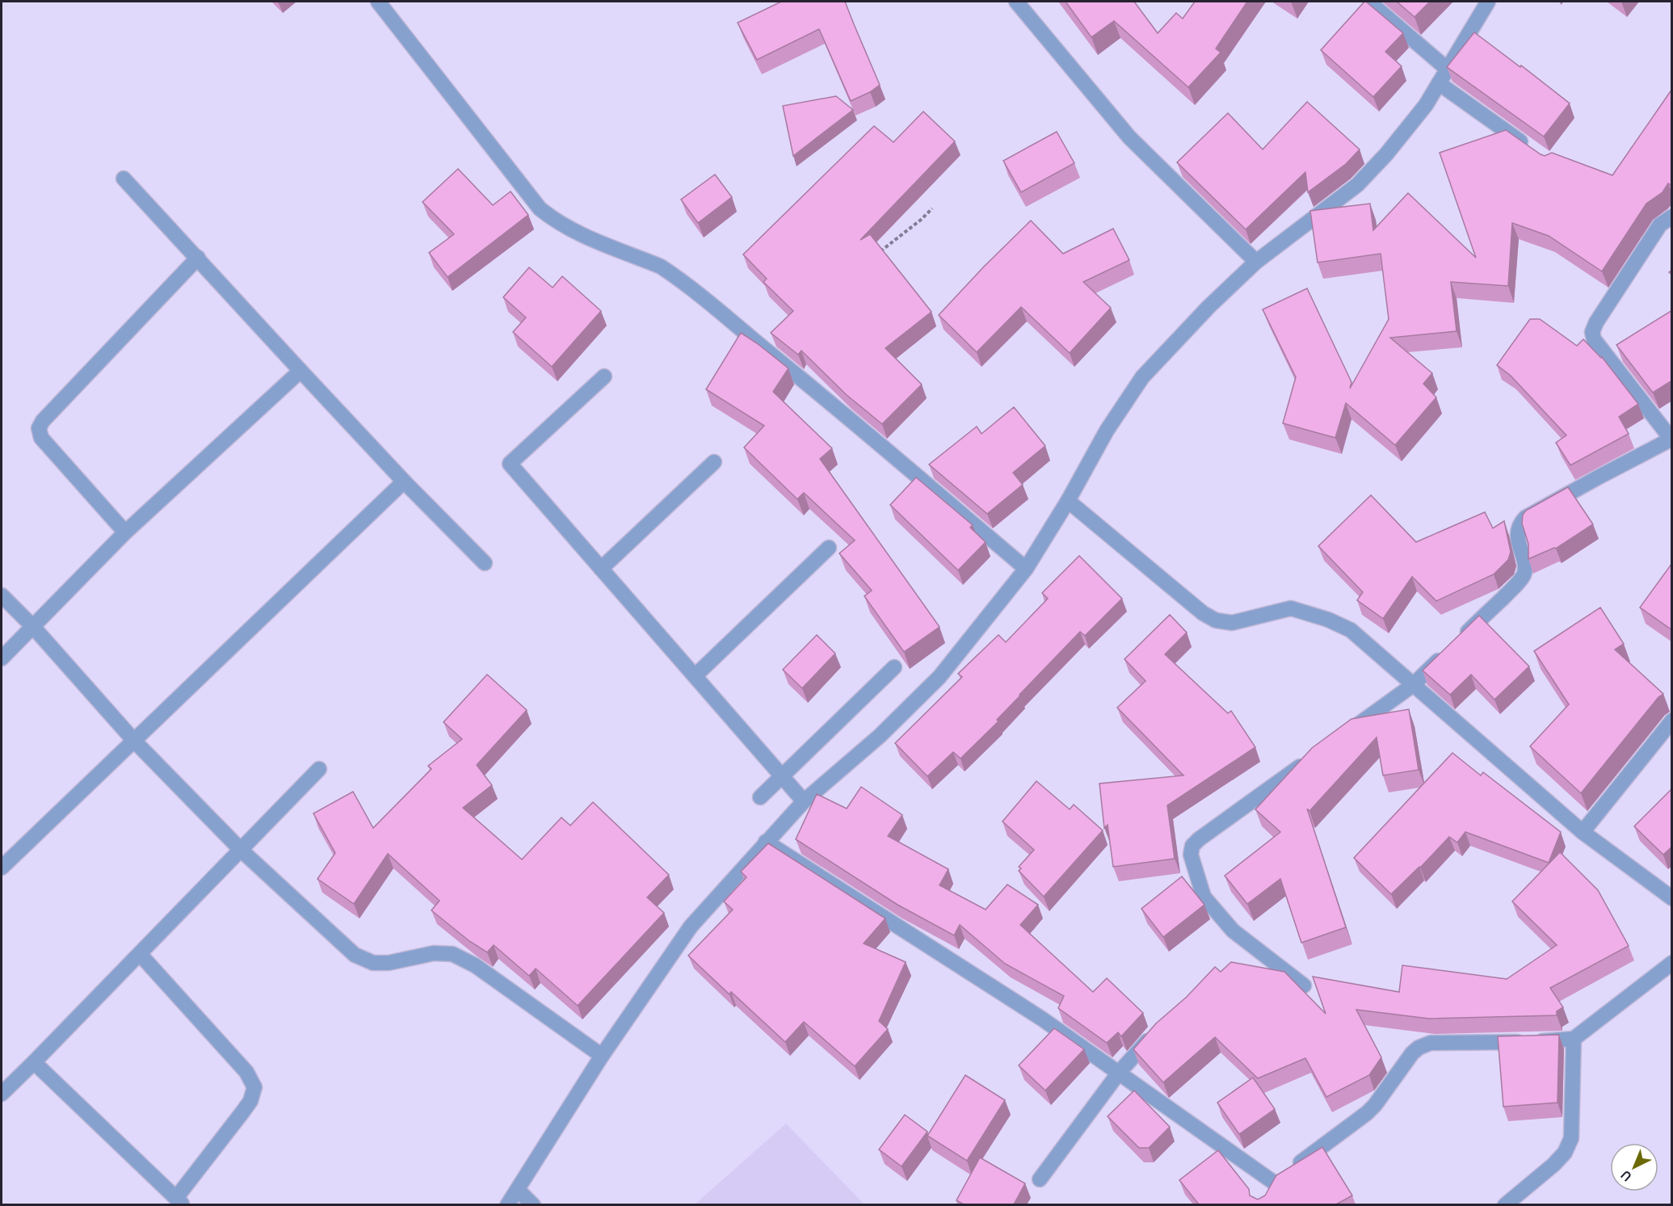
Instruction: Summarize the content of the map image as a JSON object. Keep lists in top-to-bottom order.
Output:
{
  "north": "bottom left"
}
